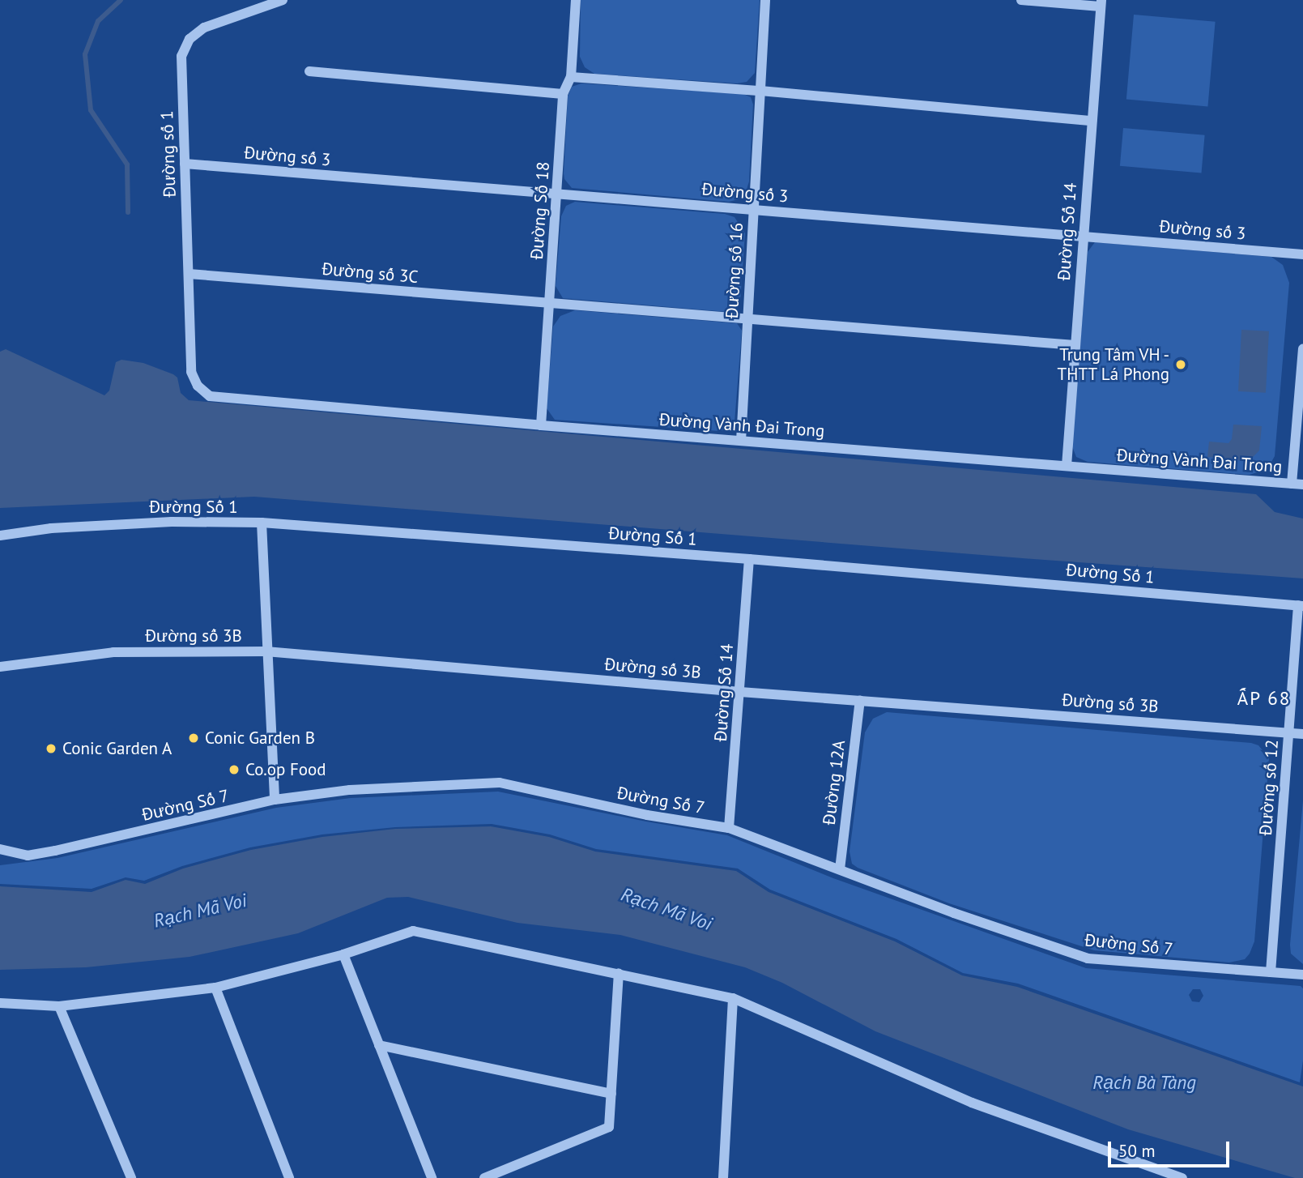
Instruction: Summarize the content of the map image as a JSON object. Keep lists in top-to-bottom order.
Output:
{
  "streets": {
    "street": [
      "Đường số 1",
      "Đường số 3",
      "Đường Số 18",
      "Đường Số 14",
      "Đường số 16",
      "Đường số 3C",
      "Đường Vành Đai Trong",
      "Đường Số 1",
      "Đường số 3B",
      "Đường 12A",
      "Đường số 12",
      "Đường Số 7"
    ]
  },
  "crossings": [
    ["Đường số 1", "Đường số 3"],
    ["Đường số 1", "Đường số 3C"],
    ["Đường số 1", "Đường Vành Đai Trong"],
    ["Đường số 3", "Đường Số 18"],
    ["Đường số 3", "Đường Số 14"],
    ["Đường số 3", "Đường số 16"],
    ["Đường Số 18", "Đường số 3C"],
    ["Đường Số 18", "Đường Vành Đai Trong"],
    ["Đường Số 14", "Đường Vành Đai Trong"],
    ["Đường Số 14", "Đường Số 1"],
    ["Đường Số 14", "Đường số 3B"],
    ["Đường Số 14", "Đường Số 7"],
    ["Đường số 16", "Đường Vành Đai Trong"],
    ["Đường Số 1", "Đường số 12"],
    ["Đường số 3B", "Đường 12A"],
    ["Đường số 3B", "Đường số 12"],
    ["Đường 12A", "Đường Số 7"],
    ["Đường số 12", "Đường Số 7"]
  ],
  "districts": ["ẤP 68"],
  "water": ["Rạch Mã Voi", "Rạch Bà Tàng"],
  "places": [
    "Trung Tâm VH - THTT Lá Phong",
    "Conic Garden B",
    "Conic Garden A",
    "Co.op Food"
  ],
  "scale_bar": "50 m"
}
